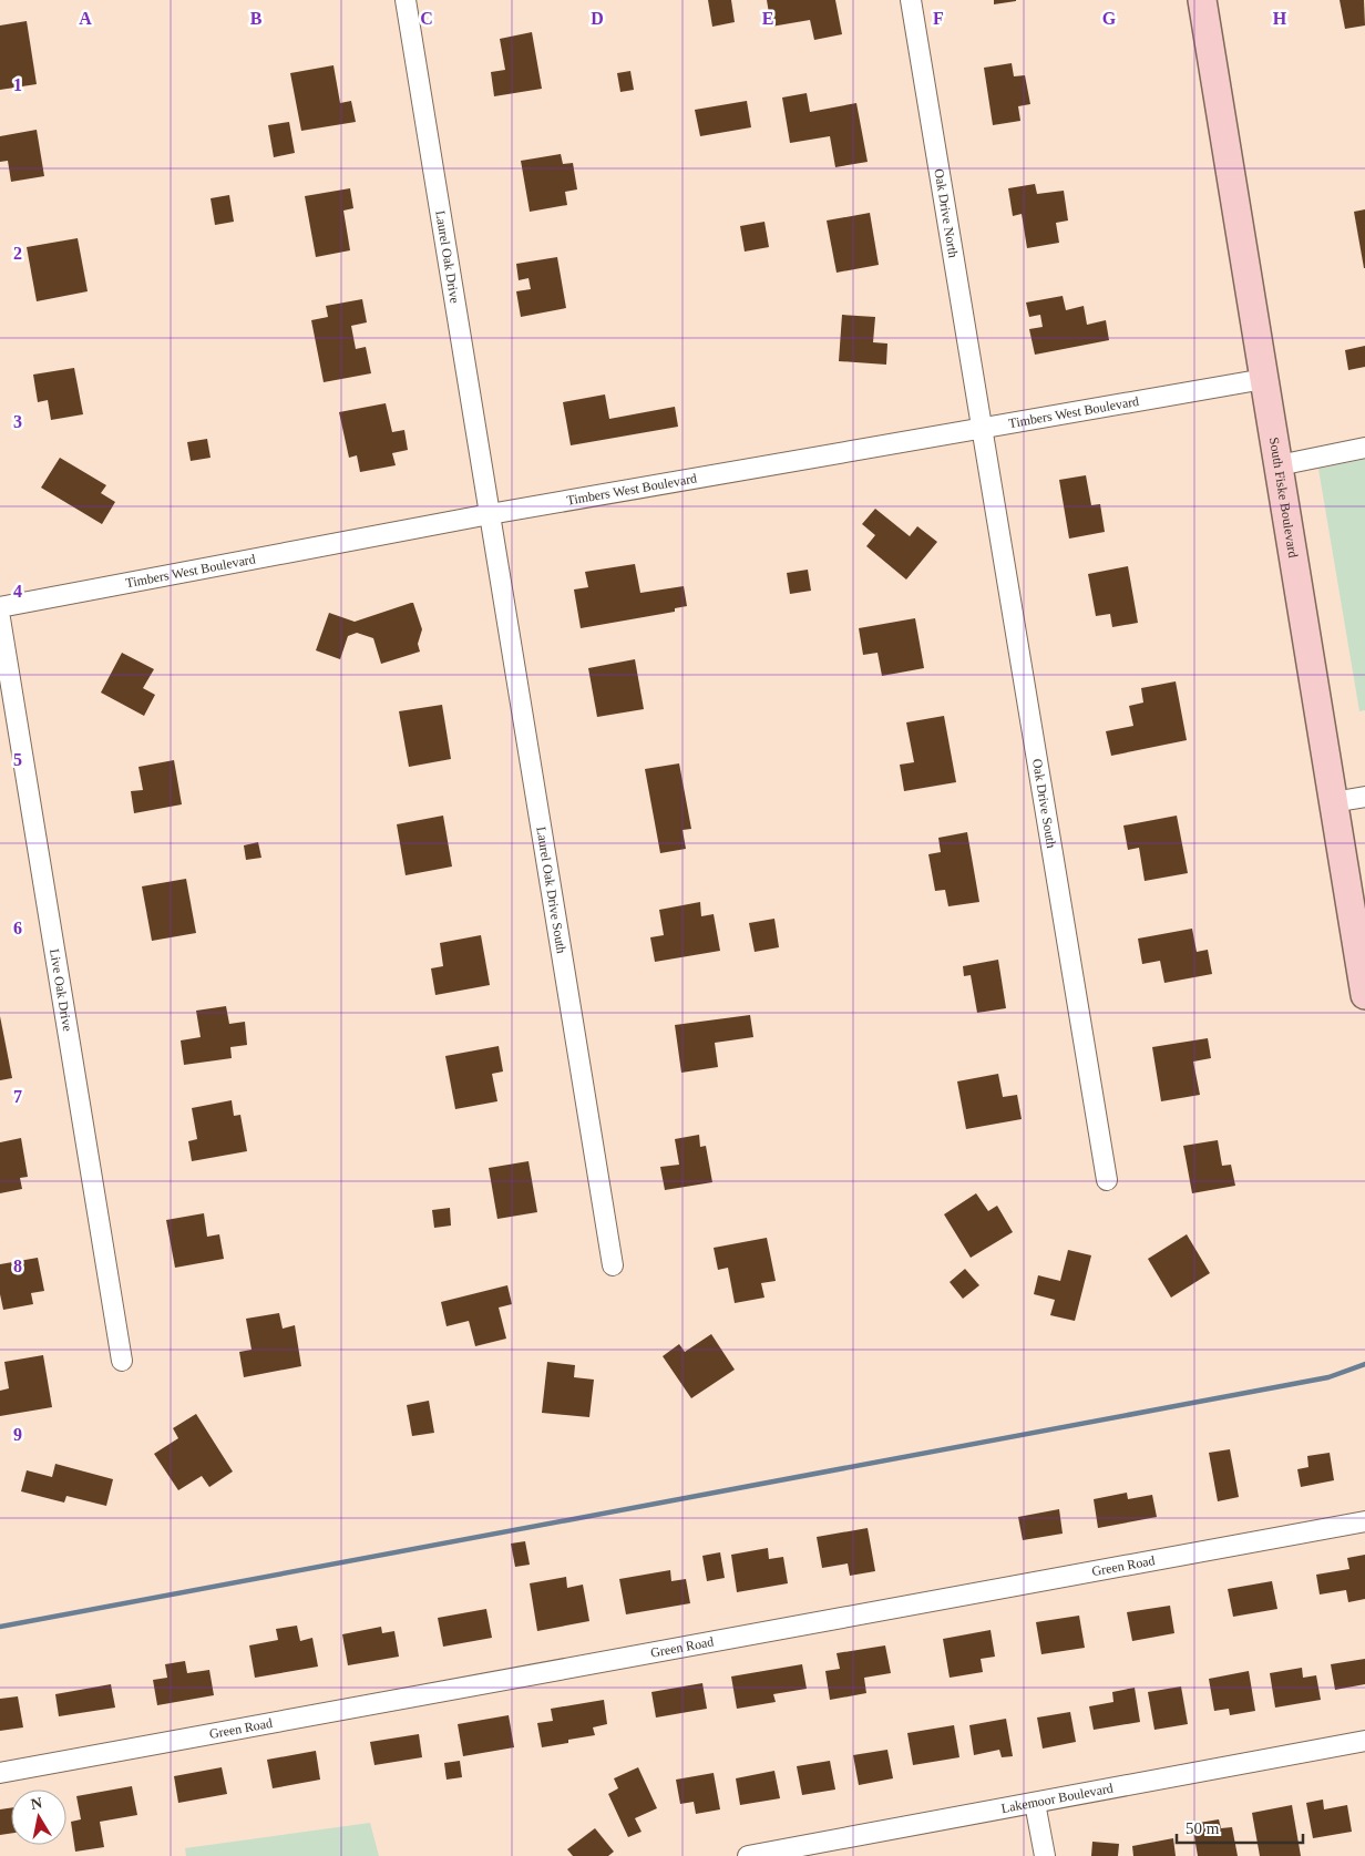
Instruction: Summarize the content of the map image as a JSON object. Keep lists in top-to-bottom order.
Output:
{
  "streets": {
    "main road": ["South Fiske Boulevard"],
    "street": [
      "Oak Drive North",
      "Laurel Oak Drive",
      "Timbers West Boulevard",
      "Oak Drive South",
      "Laurel Oak Drive South",
      "Live Oak Drive",
      "Green Road",
      "Lakemoor Boulevard"
    ]
  },
  "crossings": [
    ["Oak Drive North", "Timbers West Boulevard"],
    ["Oak Drive North", "Oak Drive South"],
    ["Laurel Oak Drive", "Timbers West Boulevard"],
    ["Laurel Oak Drive", "Laurel Oak Drive South"],
    ["Timbers West Boulevard", "South Fiske Boulevard"],
    ["Timbers West Boulevard", "Oak Drive South"],
    ["Timbers West Boulevard", "Laurel Oak Drive South"]
  ],
  "scale_bar": "50 m",
  "north": "top",
  "grid": {
    "columns": [
      "A",
      "B",
      "C",
      "D",
      "E",
      "F",
      "G",
      "H"
    ],
    "rows": [
      "1",
      "2",
      "3",
      "4",
      "5",
      "6",
      "7",
      "8",
      "9"
    ]
  }
}
